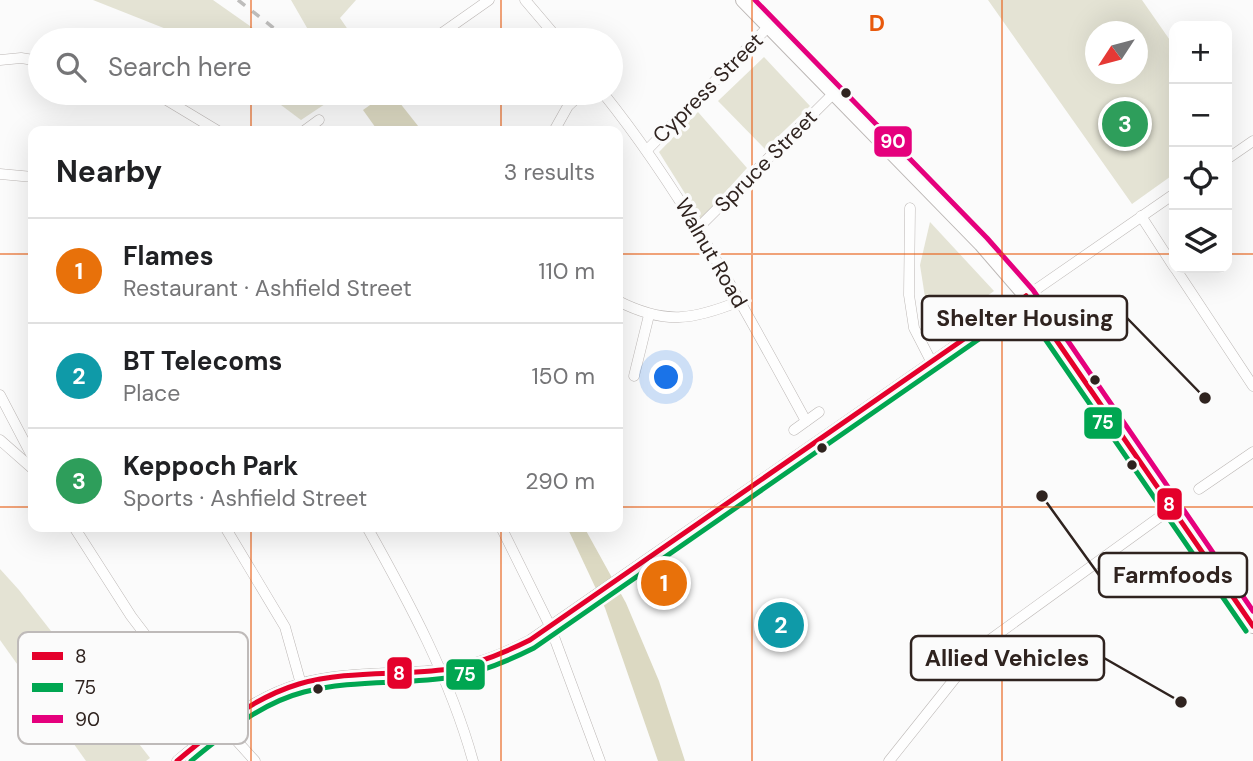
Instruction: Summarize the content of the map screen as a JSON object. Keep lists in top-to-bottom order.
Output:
{
  "streets": {
    "street": ["Cypress Street", "Spruce Street", "Walnut Road"]
  },
  "crossings": [
    ["Cypress Street", "Walnut Road"],
    ["Spruce Street", "Walnut Road"]
  ],
  "places": ["Shelter Housing", "Farmfoods", "Allied Vehicles"],
  "lines": ["transit line 90", "transit line 8", "transit line 75"],
  "legend": ["8", "75", "90"],
  "north": "bottom left",
  "page": {
    "map_buttons": ["+", "−"],
    "search": "Search here",
    "pins": ["3", "1", "2"],
    "heading": ["Nearby", "3 results"],
    "list": [
      {
        "mark": "1",
        "name": "Flames",
        "note": "Restaurant · Ashfield Street",
        "value": "110 m"
      },
      {
        "mark": "2",
        "name": "BT Telecoms",
        "note": "Place",
        "value": "150 m"
      },
      {
        "mark": "3",
        "name": "Keppoch Park",
        "note": "Sports · Ashfield Street",
        "value": "290 m"
      }
    ]
  },
  "grid": {
    "columns": ["D"]
  }
}
